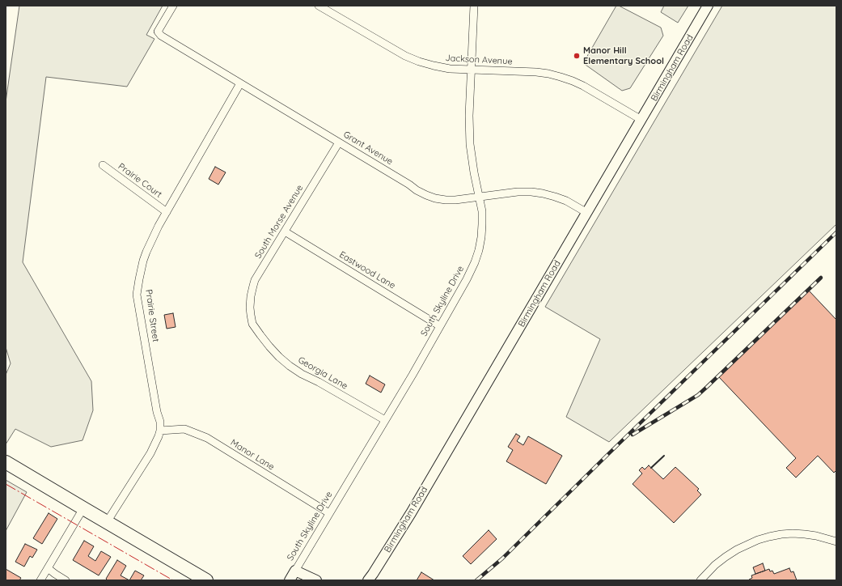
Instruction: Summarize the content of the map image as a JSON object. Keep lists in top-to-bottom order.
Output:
{
  "streets": {
    "street": [
      "Jackson Avenue",
      "Birmingham Road",
      "Grant Avenue",
      "Prairie Court",
      "South Morse Avenue",
      "Eastwood Lane",
      "South Skyline Drive",
      "Prairie Street",
      "Georgia Lane",
      "Manor Lane"
    ]
  },
  "crossings": [
    ["Jackson Avenue", "Birmingham Road"],
    ["Jackson Avenue", "South Skyline Drive"],
    ["Birmingham Road", "Grant Avenue"],
    ["Grant Avenue", "South Morse Avenue"],
    ["Grant Avenue", "South Skyline Drive"],
    ["Grant Avenue", "Prairie Street"],
    ["Prairie Court", "Prairie Street"],
    ["South Morse Avenue", "Eastwood Lane"],
    ["South Morse Avenue", "Georgia Lane"],
    ["Eastwood Lane", "South Skyline Drive"],
    ["South Skyline Drive", "Georgia Lane"],
    ["South Skyline Drive", "Manor Lane"],
    ["Prairie Street", "Manor Lane"]
  ],
  "places": ["Manor Hill Elementary School"]
}
